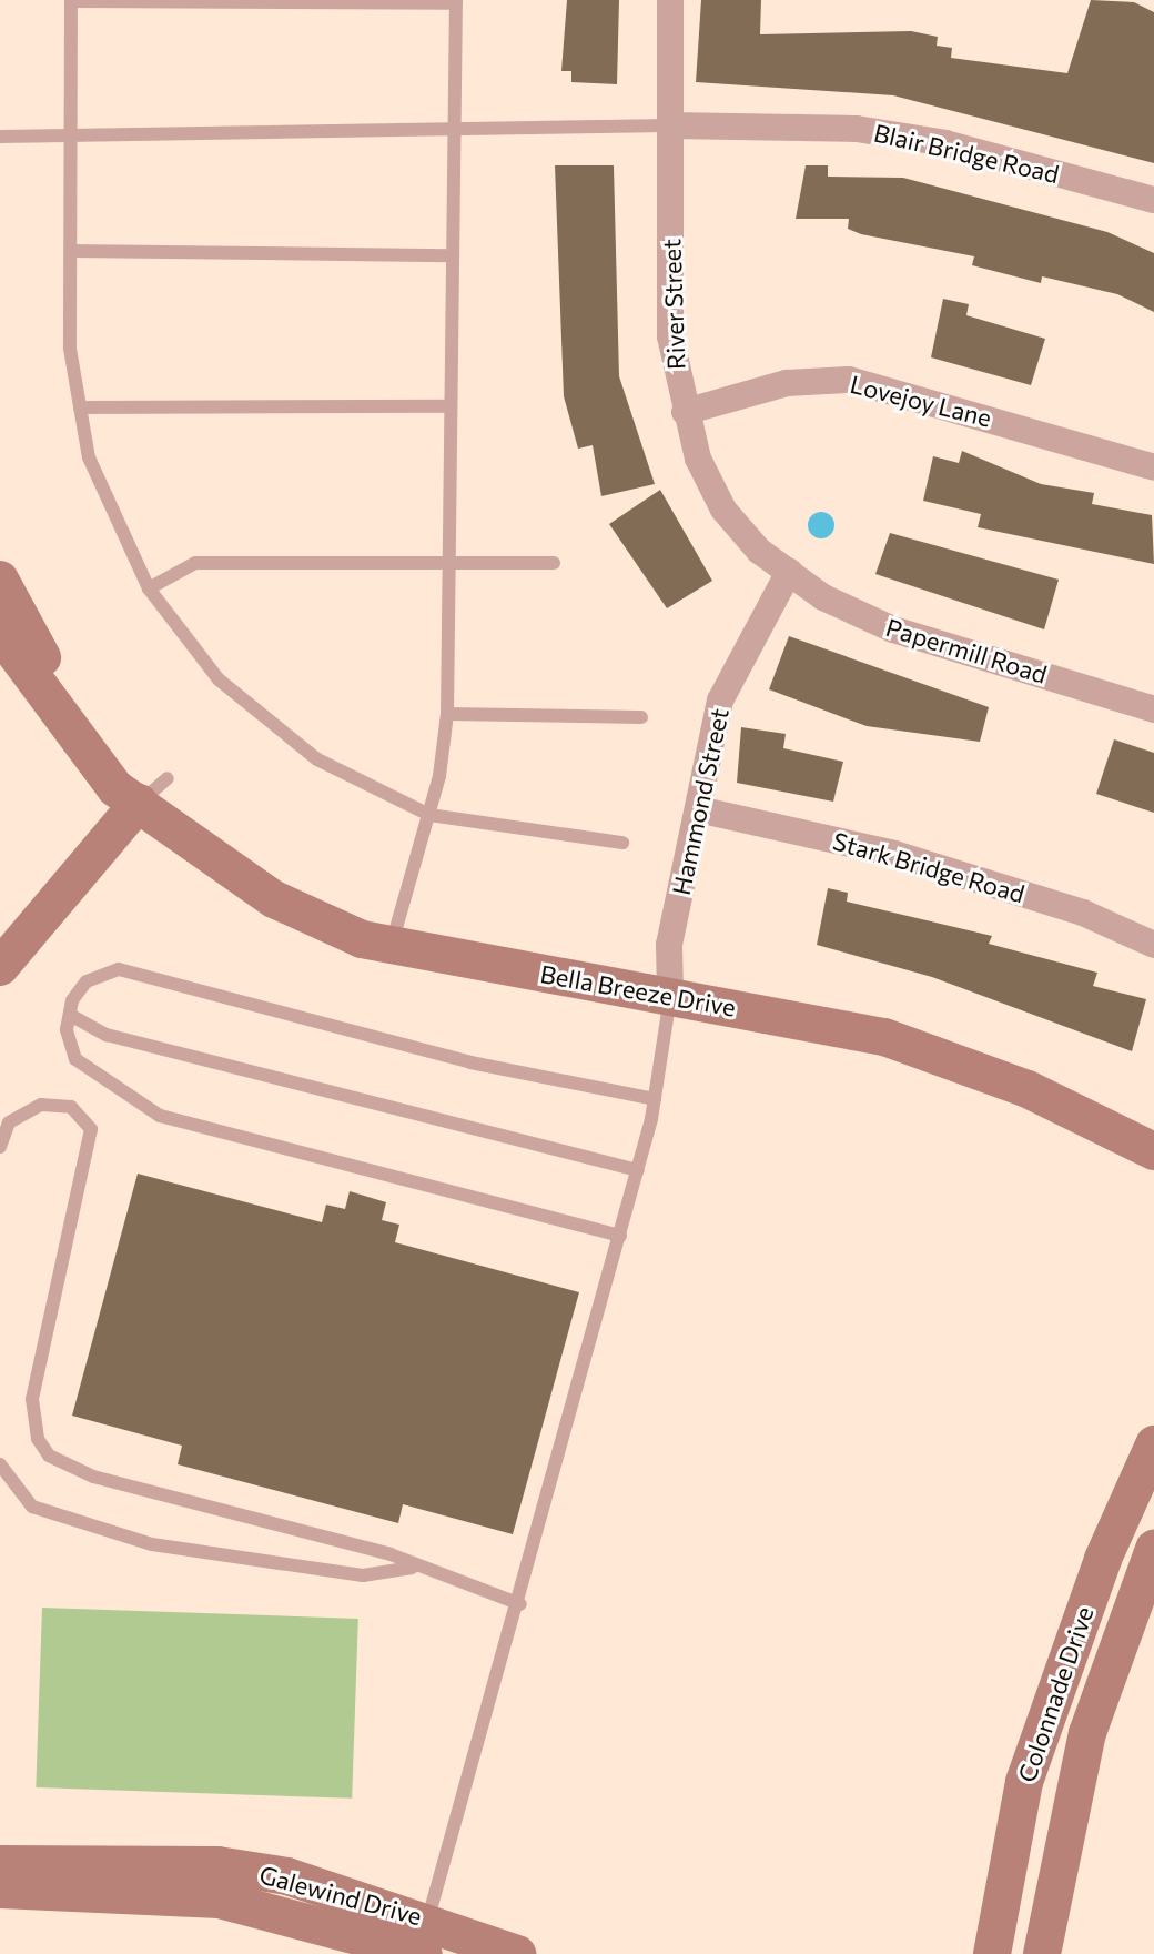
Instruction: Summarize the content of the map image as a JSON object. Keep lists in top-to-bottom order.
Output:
{
  "streets": {
    "street": [
      "Blair Bridge Road",
      "River Street",
      "Lovejoy Lane",
      "Papermill Road",
      "Hammond Street",
      "Stark Bridge Road",
      "Bella Breeze Drive",
      "Colonnade Drive",
      "Galewind Drive"
    ]
  },
  "crossings": [
    ["Blair Bridge Road", "River Street"],
    ["River Street", "Lovejoy Lane"],
    ["River Street", "Papermill Road"],
    ["River Street", "Hammond Street"],
    ["Papermill Road", "Hammond Street"],
    ["Hammond Street", "Stark Bridge Road"],
    ["Hammond Street", "Bella Breeze Drive"]
  ]
}
